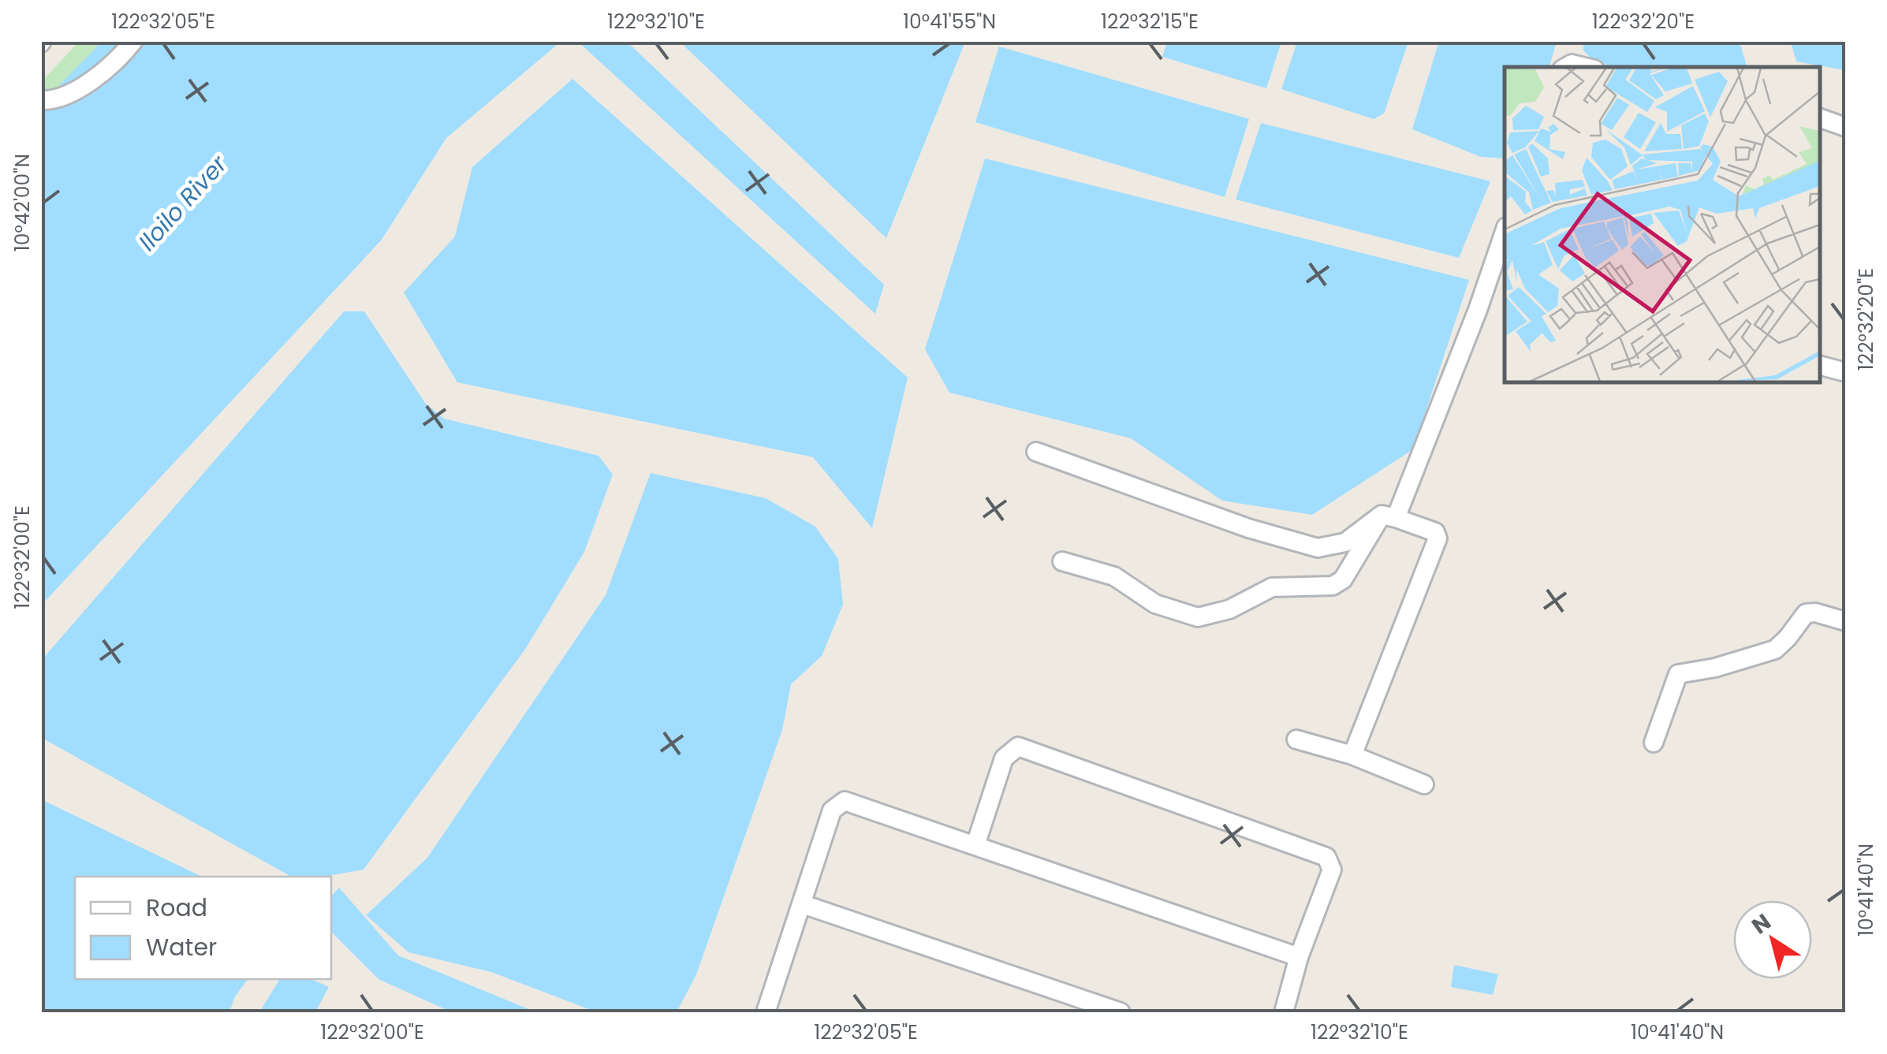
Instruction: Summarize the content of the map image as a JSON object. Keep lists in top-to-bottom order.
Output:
{
  "water": ["Iloilo River"],
  "legend": ["Road", "Water"],
  "north": "top left",
  "coordinates": [
    "122°32'05\"E",
    "122°32'10\"E",
    "10°41'55\"N",
    "122°32'15\"E",
    "122°32'20\"E",
    "10°42'00\"N",
    "122°32'00\"E",
    "10°41'40\"N"
  ]
}
